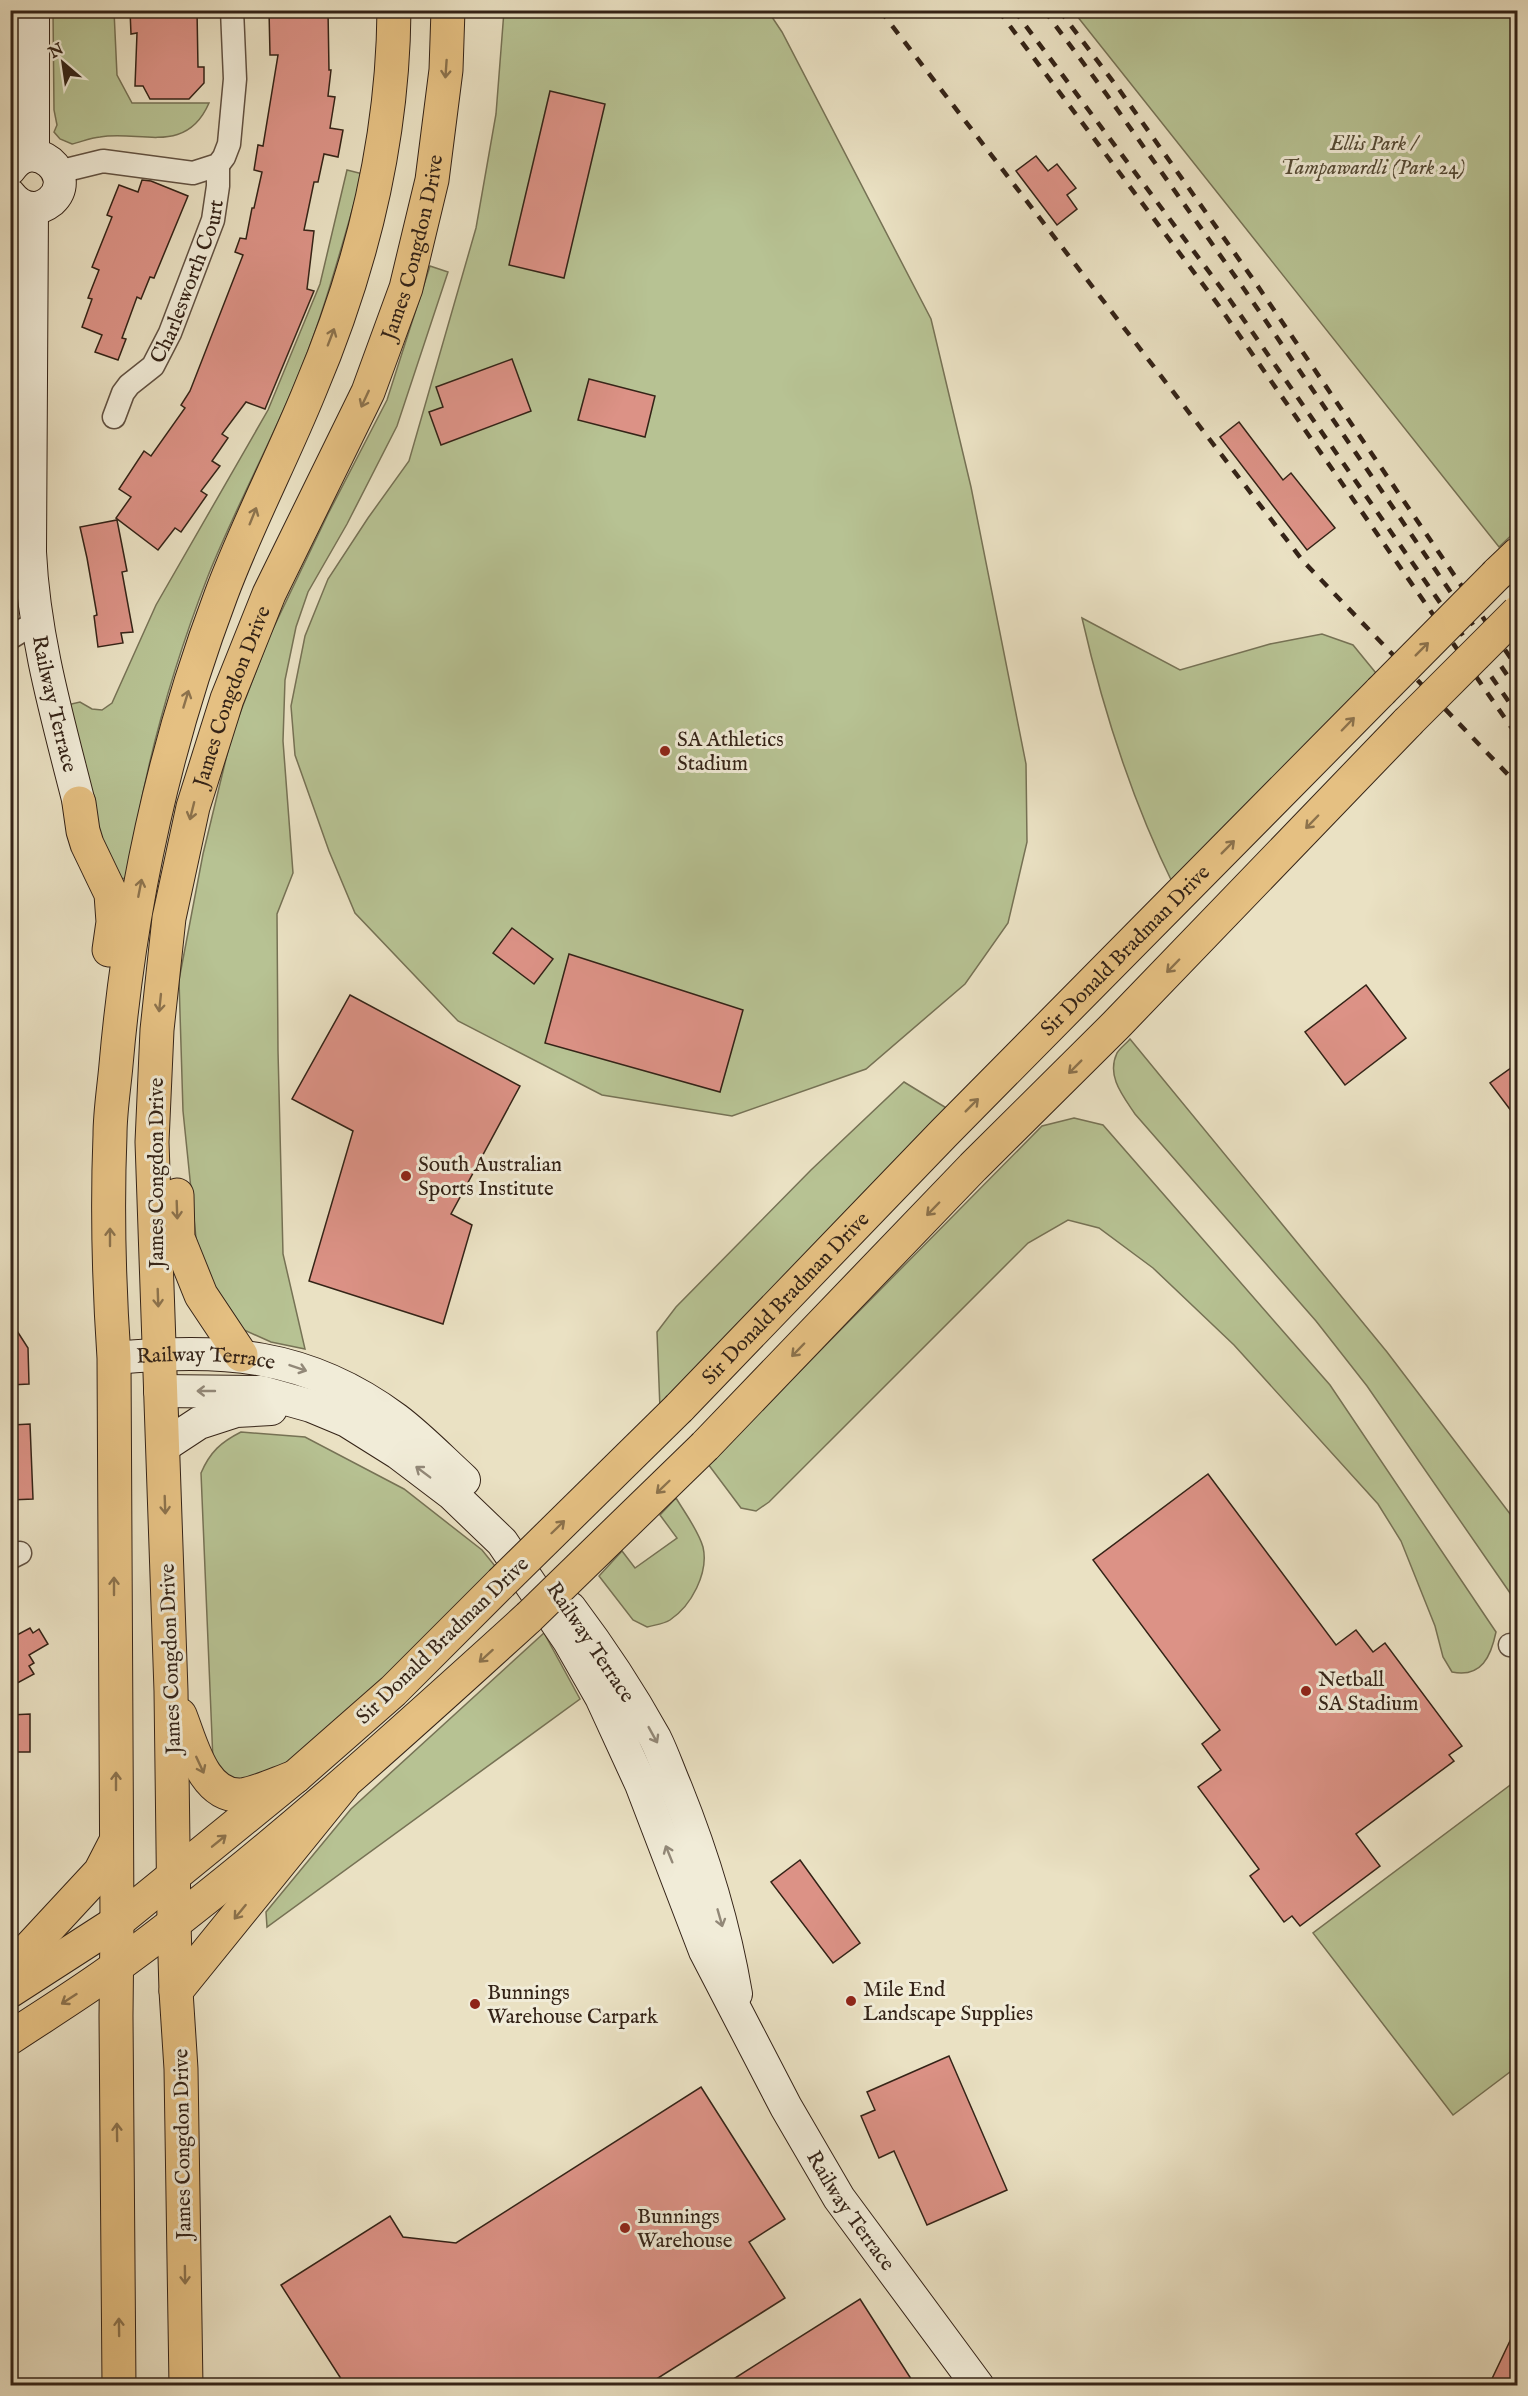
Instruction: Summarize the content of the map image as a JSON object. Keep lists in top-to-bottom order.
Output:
{
  "streets": {
    "main road": ["James Congdon Drive", "Railway Terrace", "Sir Donald Bradman Drive"],
    "street": ["Charlesworth Court"]
  },
  "crossings": [
    ["James Congdon Drive", "Railway Terrace"],
    ["James Congdon Drive", "Sir Donald Bradman Drive"]
  ],
  "parks": ["Ellis Park / Tampawardli (Park 24)"],
  "places": [
    "SA Athletics Stadium",
    "South Australian Sports Institute",
    "Netball SA Stadium",
    "Mile End Landscape Supplies",
    "Bunnings Warehouse Carpark",
    "Bunnings Warehouse"
  ],
  "north": "top left"
}
